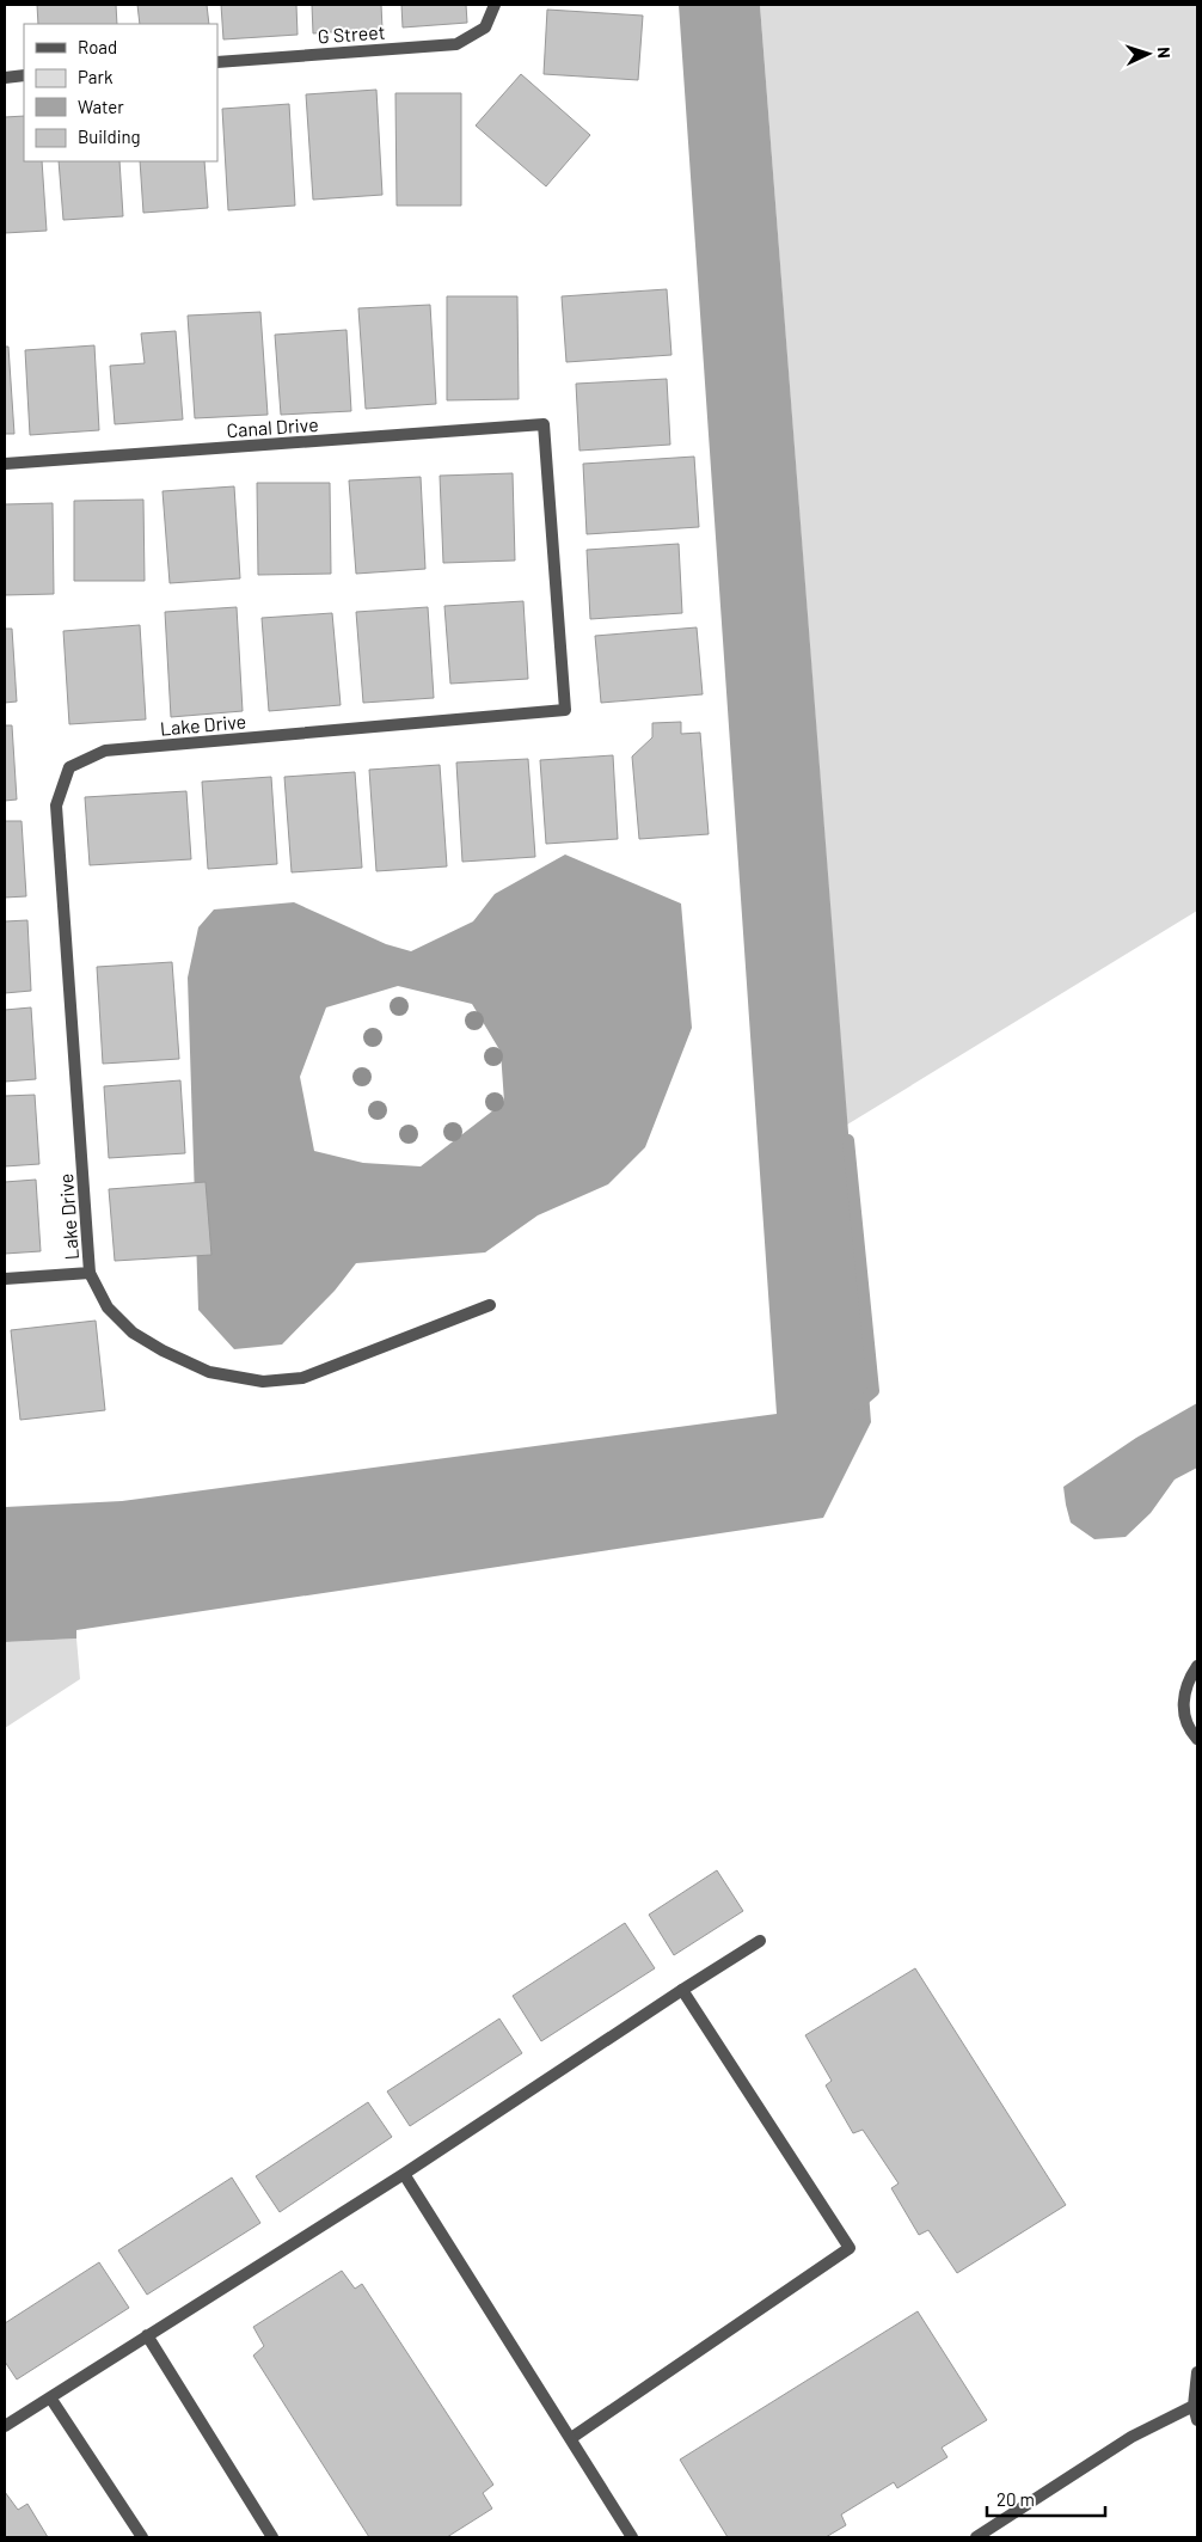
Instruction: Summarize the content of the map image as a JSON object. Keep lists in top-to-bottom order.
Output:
{
  "streets": {
    "street": ["G Street", "Canal Drive", "Lake Drive"]
  },
  "crossings": [
    ["Canal Drive", "Lake Drive"]
  ],
  "legend": [
    "Road",
    "Park",
    "Water",
    "Building"
  ],
  "scale_bar": "20 m",
  "north": "right"
}
